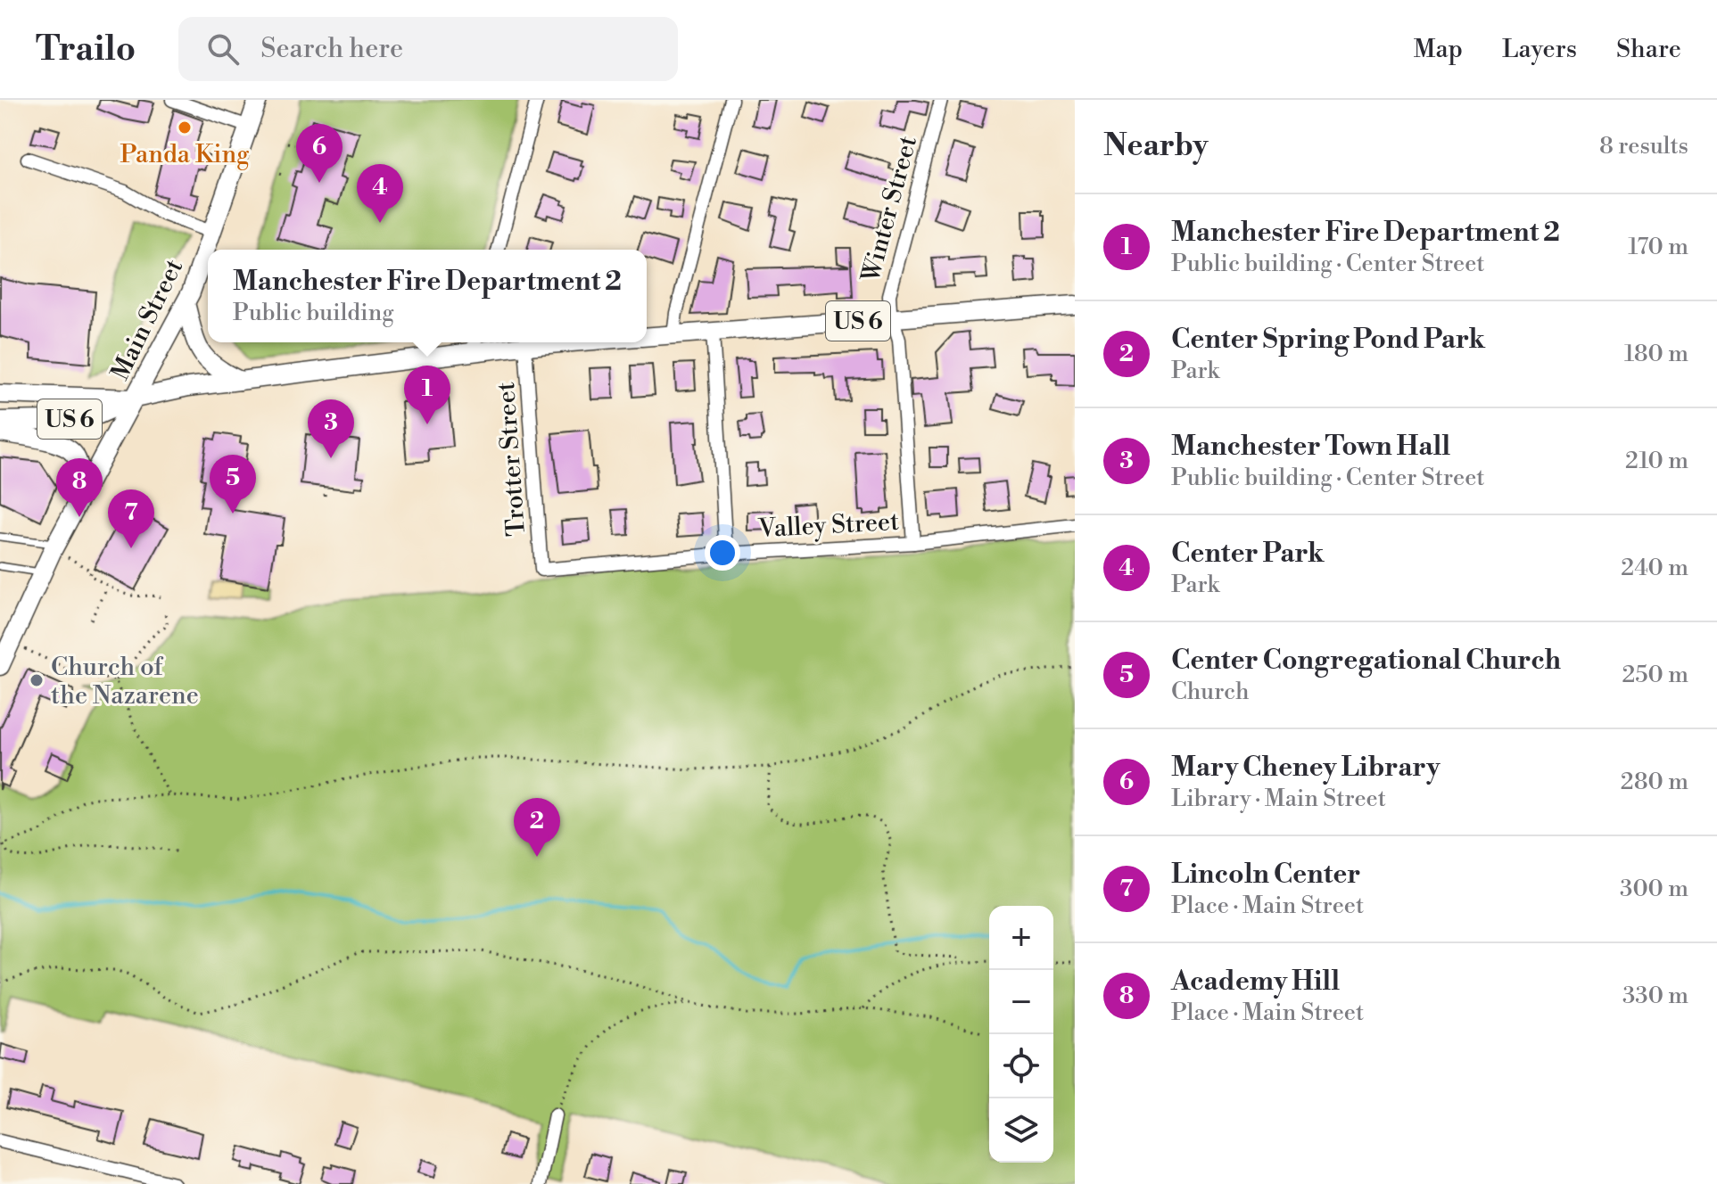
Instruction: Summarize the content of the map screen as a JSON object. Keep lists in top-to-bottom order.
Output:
{
  "streets": {
    "main road": ["Main Street", "US 6"],
    "street": ["Winter Street", "Trotter Street", "Valley Street"]
  },
  "crossings": [
    ["Winter Street", "US 6"],
    ["Winter Street", "Valley Street"],
    ["Main Street", "US 6"],
    ["US 6", "Trotter Street"],
    ["Trotter Street", "Valley Street"]
  ],
  "places": ["Panda King", "Church of the Nazarene"],
  "page": {
    "header": "Trailo",
    "search": "Search here",
    "nav": ["Map", "Layers", "Share"],
    "heading": ["Nearby", "8 results"],
    "pins": [
      "6",
      "4",
      "1",
      "3",
      "5",
      "8",
      "7",
      "2"
    ],
    "list": [
      {
        "mark": "1",
        "name": "Manchester Fire Department 2",
        "note": "Public building · Center Street",
        "value": "170 m"
      },
      {
        "mark": "2",
        "name": "Center Spring Pond Park",
        "note": "Park",
        "value": "180 m"
      },
      {
        "mark": "3",
        "name": "Manchester Town Hall",
        "note": "Public building · Center Street",
        "value": "210 m"
      },
      {
        "mark": "4",
        "name": "Center Park",
        "note": "Park",
        "value": "240 m"
      },
      {
        "mark": "5",
        "name": "Center Congregational Church",
        "note": "Church",
        "value": "250 m"
      },
      {
        "mark": "6",
        "name": "Mary Cheney Library",
        "note": "Library · Main Street",
        "value": "280 m"
      },
      {
        "mark": "7",
        "name": "Lincoln Center",
        "note": "Place · Main Street",
        "value": "300 m"
      },
      {
        "mark": "8",
        "name": "Academy Hill",
        "note": "Place · Main Street",
        "value": "330 m"
      }
    ],
    "popup": ["Manchester Fire Department 2", "Public building"],
    "map_buttons": ["+", "−"]
  }
}
